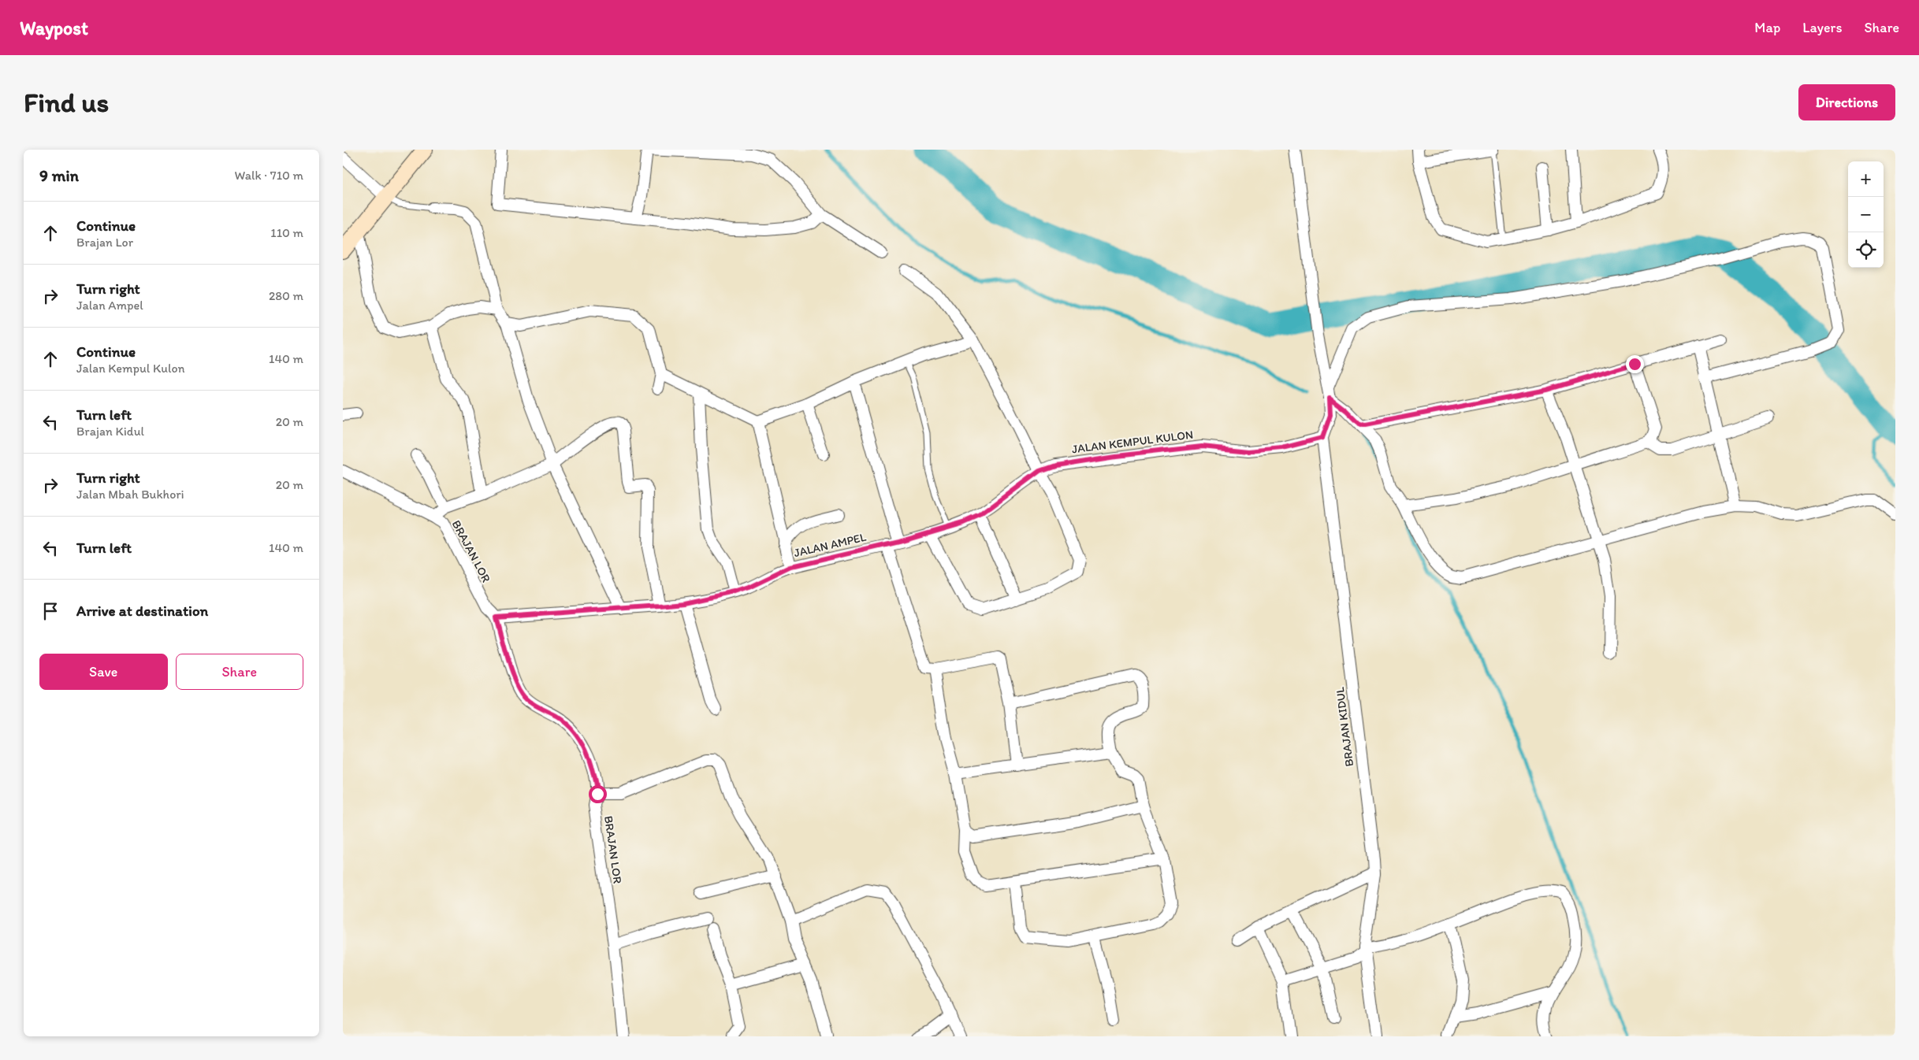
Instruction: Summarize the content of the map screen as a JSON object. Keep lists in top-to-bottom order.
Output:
{
  "streets": {
    "street": [
      "JALAN KEMPUL KULON",
      "JALAN AMPEL",
      "BRAJAN LOR",
      "BRAJAN KIDUL"
    ]
  },
  "crossings": [
    ["JALAN KEMPUL KULON", "JALAN AMPEL"],
    ["JALAN KEMPUL KULON", "BRAJAN KIDUL"],
    ["JALAN AMPEL", "BRAJAN LOR"]
  ],
  "page": {
    "header": "Waypost",
    "nav": ["Map", "Layers", "Share"],
    "buttons": [
      "Directions",
      ["Save", "Share"]
    ],
    "title": "Find us",
    "heading": ["9 min", "Walk · 710 m"],
    "map_buttons": ["+", "−"],
    "list": [
      ["Continue", "Brajan Lor", "110 m"],
      ["Turn right", "Jalan Ampel", "280 m"],
      ["Continue", "Jalan Kempul Kulon", "140 m"],
      ["Turn left", "Brajan Kidul", "20 m"],
      ["Turn right", "Jalan Mbah Bukhori", "20 m"],
      ["Turn left", "140 m"],
      "Arrive at destination"
    ]
  }
}
